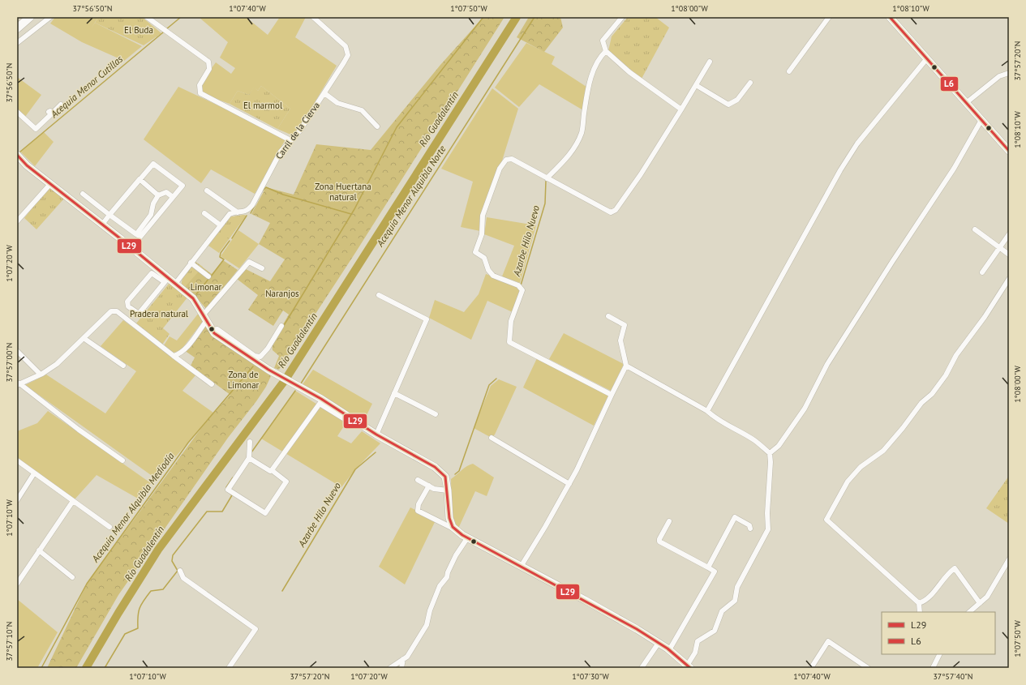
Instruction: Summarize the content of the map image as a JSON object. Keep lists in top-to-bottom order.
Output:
{
  "streets": {
    "street": ["Carril de la Cierva"]
  },
  "water": [
    "Acequia Menor Cutillas",
    "Río Guadalentín",
    "Acequia Menor Alquibla Norte",
    "Azarbe Hilo Nuevo",
    "Acequia Menor Alquibla Mediodía"
  ],
  "parks": [
    "El Buda",
    "El marmol",
    "Zona Huertana natural",
    "Limonar",
    "Naranjos",
    "Pradera natural",
    "Zona de Limonar"
  ],
  "lines": ["transit line L6", "transit line L29"],
  "legend": ["L29", "L6"],
  "coordinates": [
    "37°56'50\"N",
    "1°07'40\"W",
    "1°07'50\"W",
    "1°08'00\"W",
    "1°08'10\"W",
    "37°57'20\"N",
    "1°07'20\"W",
    "37°57'00\"N",
    "1°07'10\"W",
    "37°57'10\"N",
    "1°07'30\"W",
    "37°57'40\"N"
  ]
}
